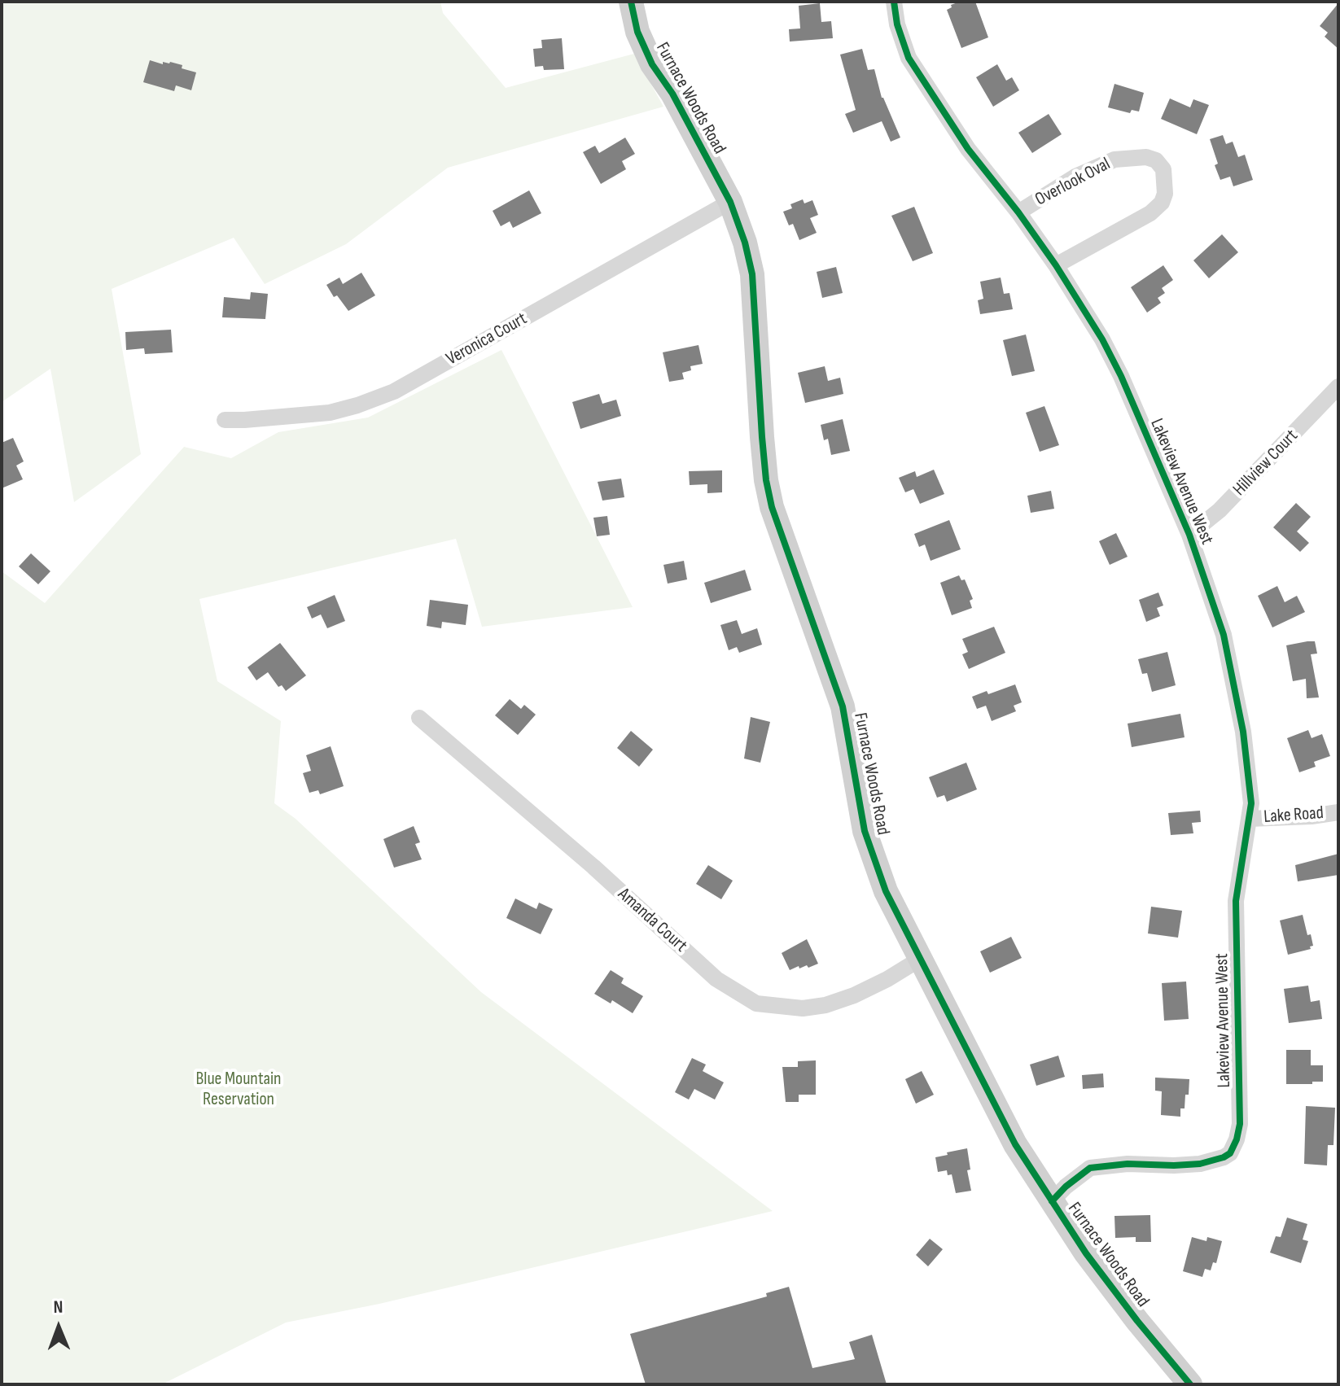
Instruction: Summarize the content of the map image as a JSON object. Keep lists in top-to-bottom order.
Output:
{
  "streets": {
    "street": [
      "Furnace Woods Road",
      "Overlook Oval",
      "Veronica Court",
      "Hillview Court",
      "Lakeview Avenue West",
      "Lake Road",
      "Amanda Court"
    ]
  },
  "crossings": [
    ["Furnace Woods Road", "Veronica Court"],
    ["Furnace Woods Road", "Lakeview Avenue West"],
    ["Furnace Woods Road", "Amanda Court"],
    ["Overlook Oval", "Lakeview Avenue West"],
    ["Hillview Court", "Lakeview Avenue West"],
    ["Lakeview Avenue West", "Lake Road"]
  ],
  "parks": ["Blue Mountain Reservation"],
  "north": "top"
}
